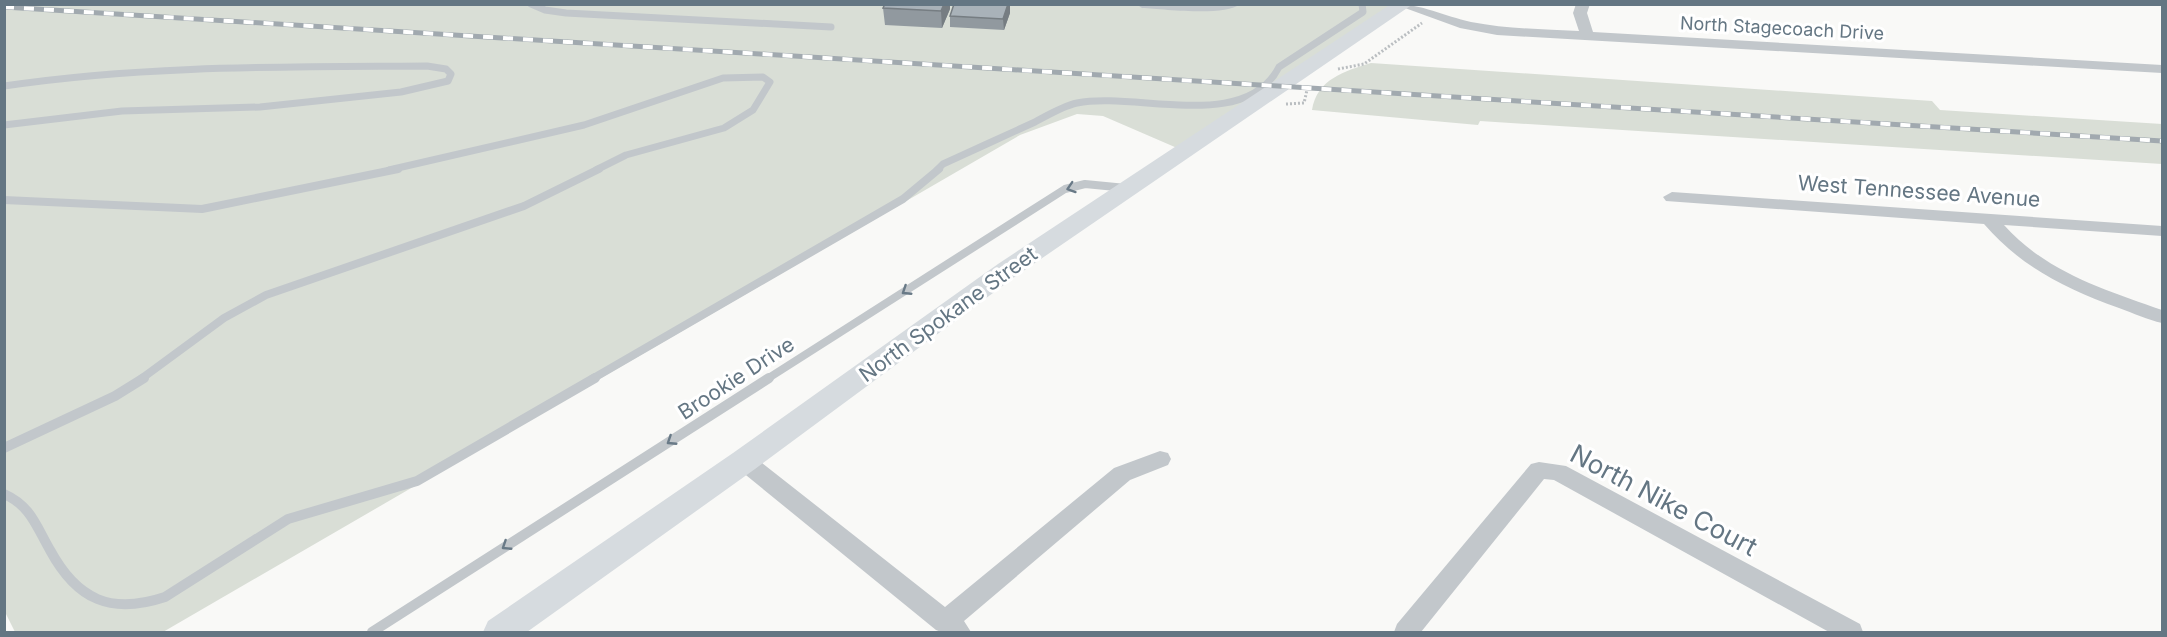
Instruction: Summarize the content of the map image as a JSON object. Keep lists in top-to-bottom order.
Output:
{
  "streets": {
    "street": [
      "North Stagecoach Drive",
      "West Tennessee Avenue",
      "North Spokane Street",
      "North Nike Court"
    ],
    "lane": ["Brookie Drive"]
  },
  "crossings": [
    ["North Stagecoach Drive", "North Spokane Street"],
    ["North Spokane Street", "Brookie Drive"]
  ],
  "one_way": ["Brookie Drive"]
}
